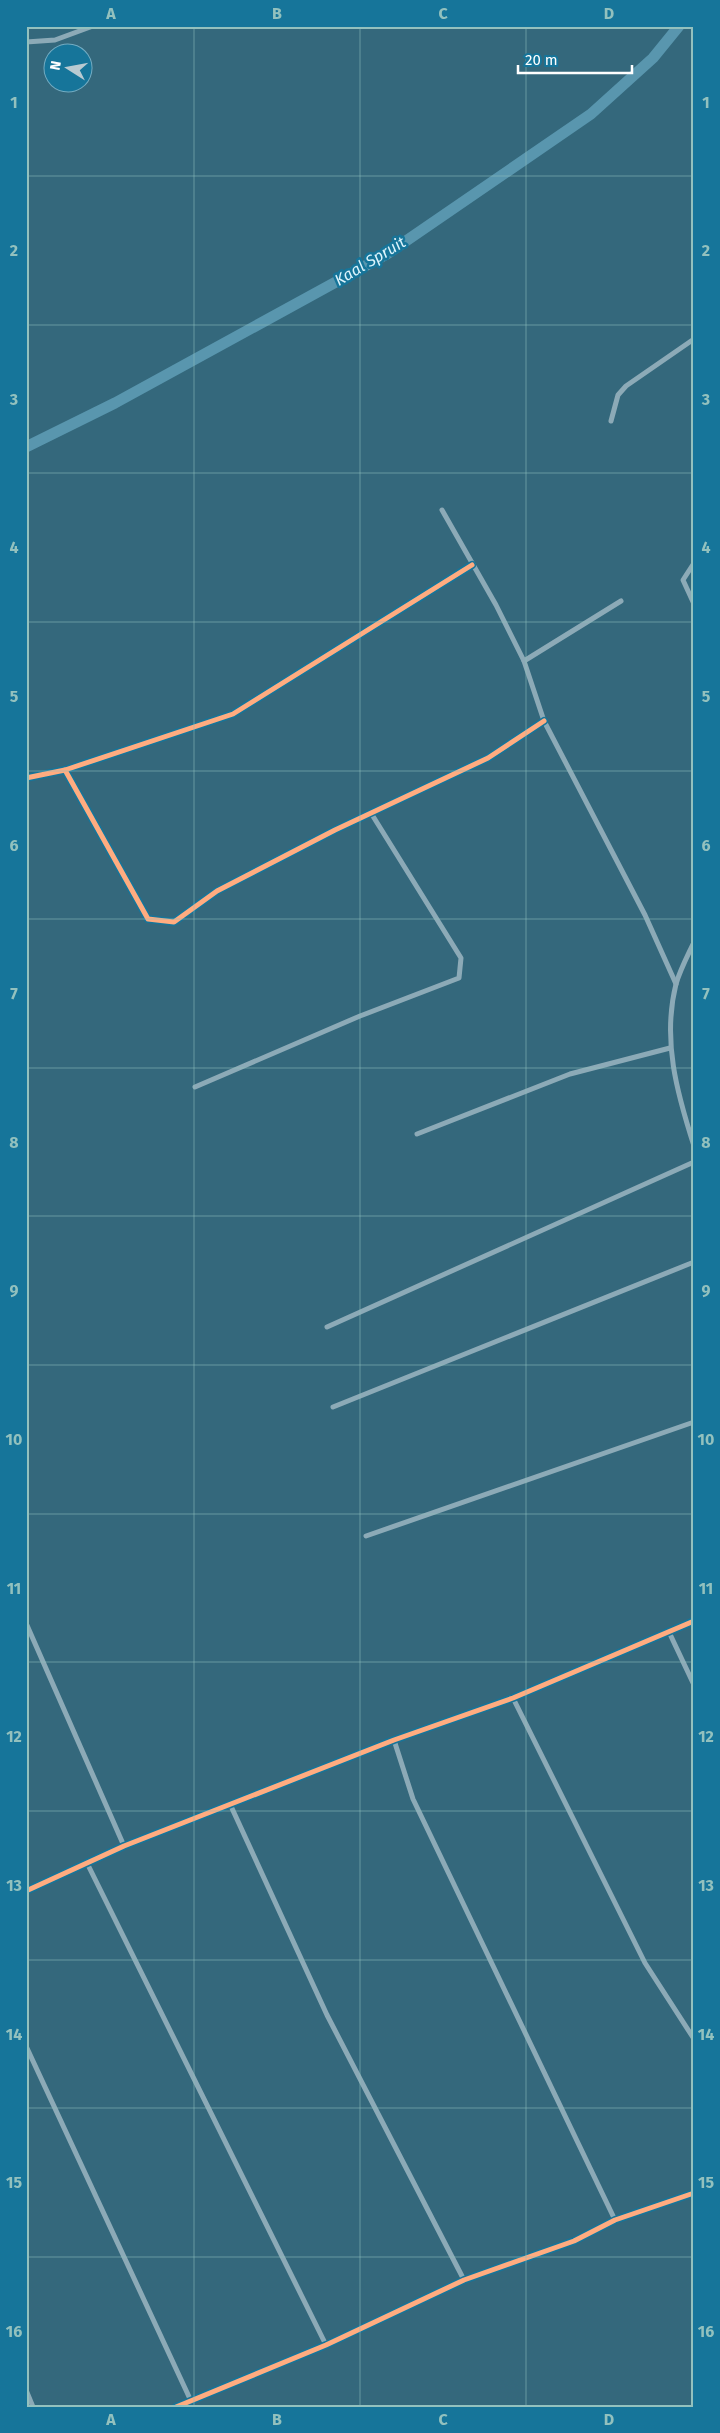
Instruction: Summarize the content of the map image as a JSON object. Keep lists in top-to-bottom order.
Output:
{
  "water": ["Kaal Spruit"],
  "scale_bar": "20 m",
  "north": "left",
  "grid": {
    "columns": [
      "A",
      "B",
      "C",
      "D"
    ],
    "rows": [
      "1",
      "2",
      "3",
      "4",
      "5",
      "6",
      "7",
      "8",
      "9",
      "10",
      "11",
      "12",
      "13",
      "14",
      "15",
      "16"
    ]
  }
}
